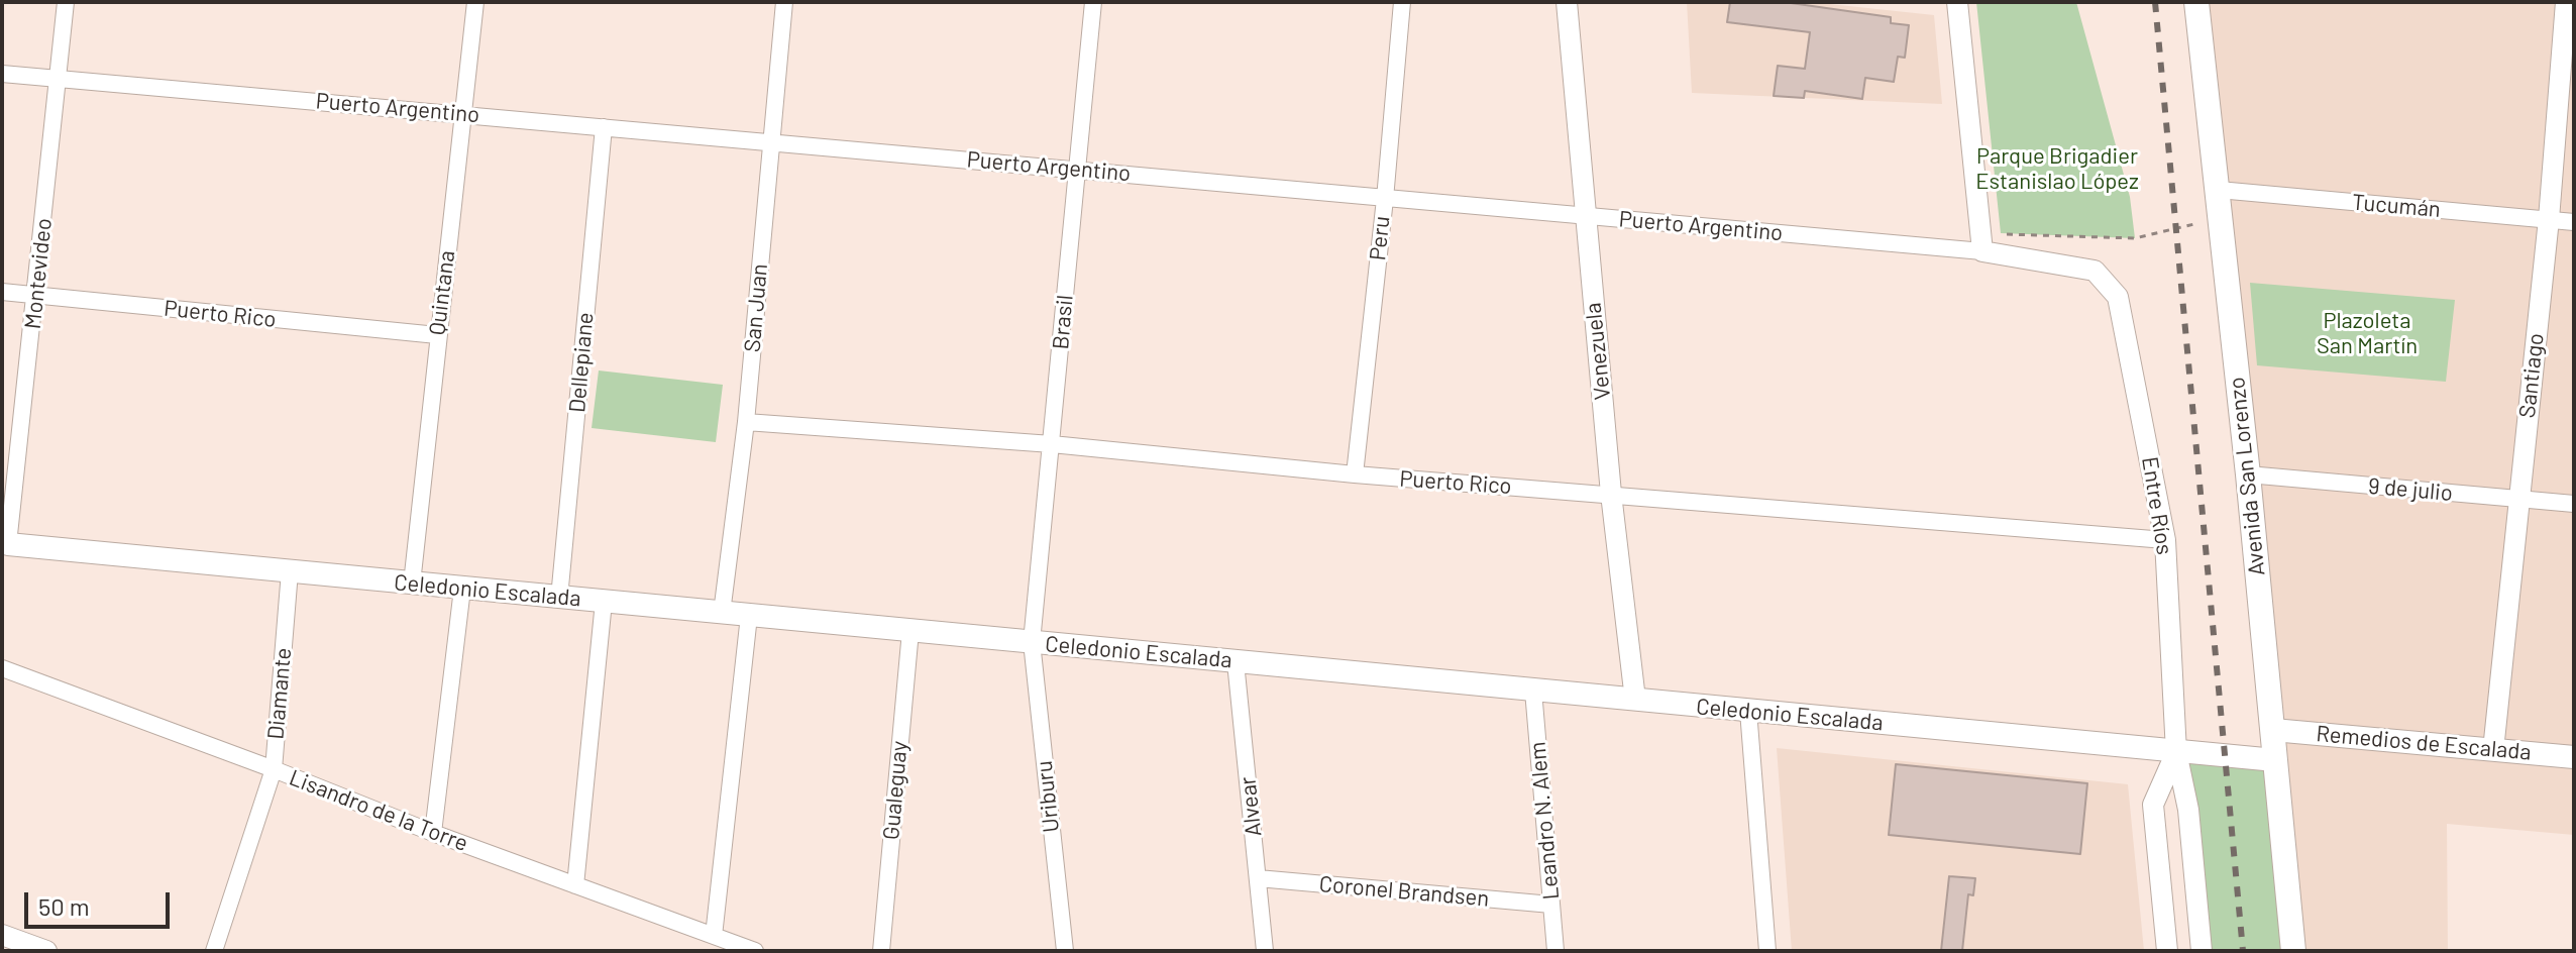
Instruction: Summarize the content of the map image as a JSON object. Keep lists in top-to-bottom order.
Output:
{
  "streets": {
    "main road": ["Avenida San Lorenzo", "Celedonio Escalada", "Remedios de Escalada"],
    "street": [
      "Puerto Argentino",
      "Tucumán",
      "Peru",
      "Montevideo",
      "Quintana",
      "San Juan",
      "Puerto Rico",
      "Brasil",
      "Venezuela",
      "Dellepiane",
      "Santiago",
      "9 de julio",
      "Entre Ríos",
      "Diamante",
      "Gualeguay",
      "Uriburu",
      "Alvear",
      "Lisandro de la Torre",
      "Leandro N. Alem",
      "Coronel Brandsen"
    ]
  },
  "crossings": [
    ["Puerto Argentino", "Peru"],
    ["Puerto Argentino", "Montevideo"],
    ["Puerto Argentino", "Quintana"],
    ["Puerto Argentino", "San Juan"],
    ["Puerto Argentino", "Brasil"],
    ["Puerto Argentino", "Venezuela"],
    ["Puerto Argentino", "Dellepiane"],
    ["Puerto Argentino", "Entre Ríos"],
    ["Tucumán", "Santiago"],
    ["Tucumán", "Avenida San Lorenzo"],
    ["Peru", "Puerto Rico"],
    ["Montevideo", "Puerto Rico"],
    ["Montevideo", "Celedonio Escalada"],
    ["Quintana", "Puerto Rico"],
    ["Quintana", "Celedonio Escalada"],
    ["San Juan", "Puerto Rico"],
    ["San Juan", "Celedonio Escalada"],
    ["Puerto Rico", "Brasil"],
    ["Puerto Rico", "Venezuela"],
    ["Puerto Rico", "Entre Ríos"],
    ["Brasil", "Celedonio Escalada"],
    ["Brasil", "Uriburu"],
    ["Venezuela", "Celedonio Escalada"],
    ["Dellepiane", "Celedonio Escalada"],
    ["Santiago", "9 de julio"],
    ["Santiago", "Remedios de Escalada"],
    ["Avenida San Lorenzo", "9 de julio"],
    ["Avenida San Lorenzo", "Celedonio Escalada"],
    ["Avenida San Lorenzo", "Remedios de Escalada"],
    ["Entre Ríos", "Celedonio Escalada"],
    ["Celedonio Escalada", "Diamante"],
    ["Celedonio Escalada", "Gualeguay"],
    ["Celedonio Escalada", "Uriburu"],
    ["Celedonio Escalada", "Alvear"],
    ["Celedonio Escalada", "Leandro N. Alem"],
    ["Diamante", "Lisandro de la Torre"],
    ["Alvear", "Coronel Brandsen"],
    ["Leandro N. Alem", "Coronel Brandsen"]
  ],
  "parks": ["Parque Brigadier Estanislao López", "Plazoleta San Martín"],
  "scale_bar": "50 m"
}
